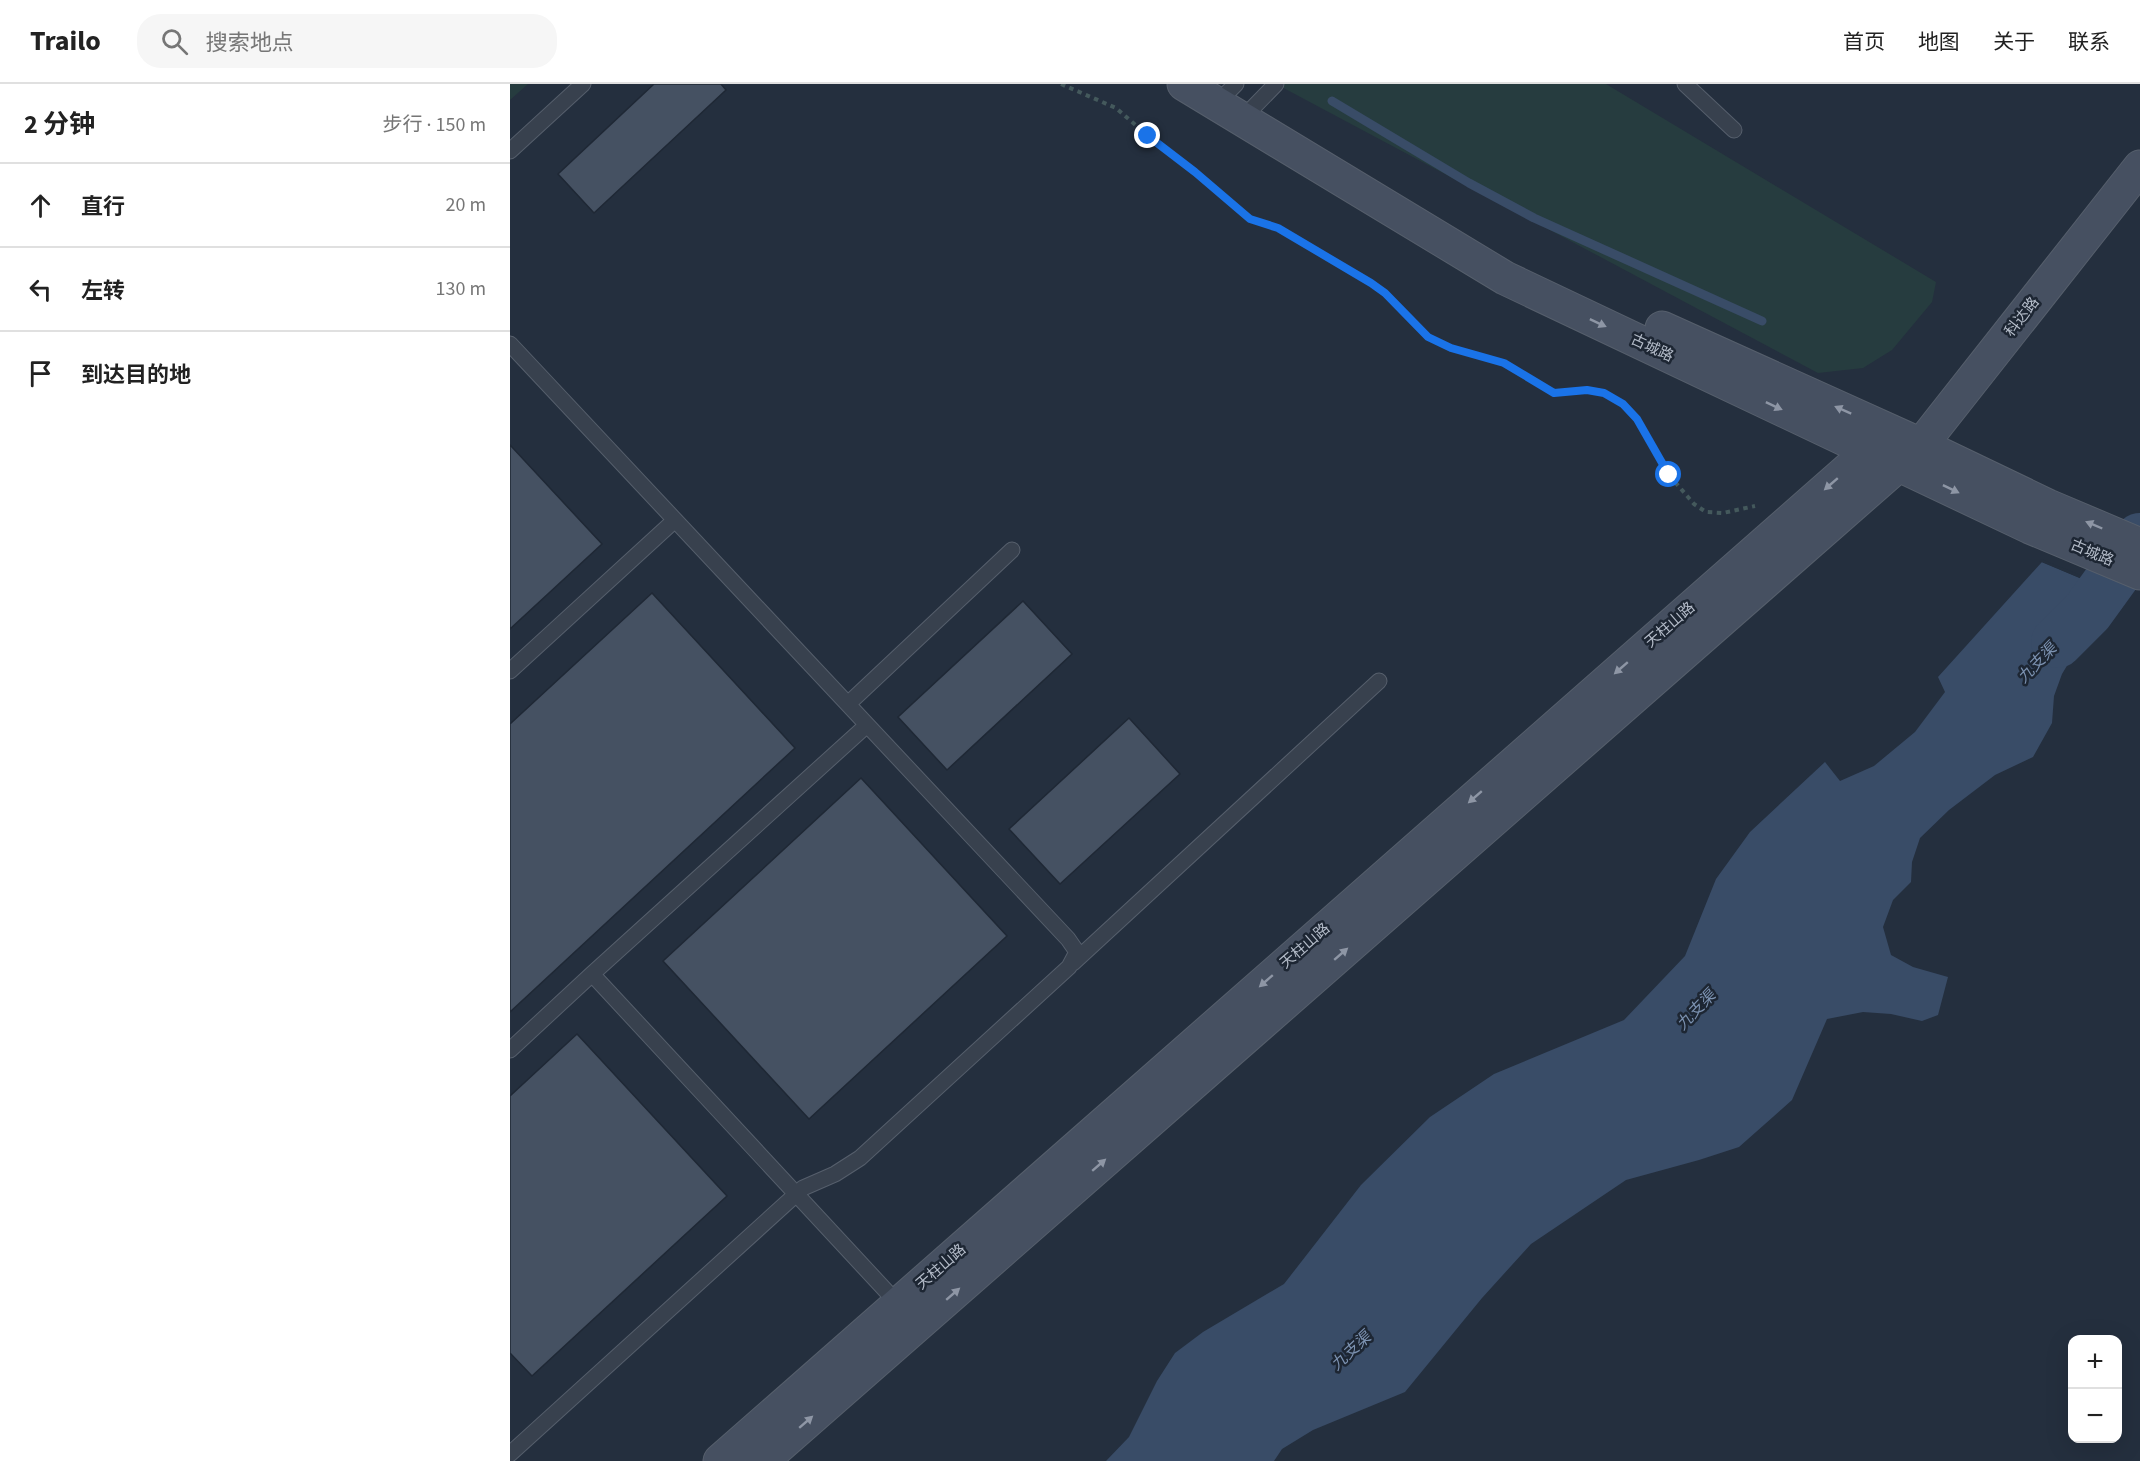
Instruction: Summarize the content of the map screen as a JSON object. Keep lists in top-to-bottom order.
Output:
{
  "streets": {
    "street": ["科达路", "古城路", "天柱山路"]
  },
  "crossings": [
    ["科达路", "古城路"],
    ["科达路", "天柱山路"],
    ["古城路", "天柱山路"]
  ],
  "water": ["九支渠"],
  "page": {
    "header": "Trailo",
    "search": "搜索地点",
    "nav": [
      "首页",
      "地图",
      "关于",
      "联系"
    ],
    "heading": ["2 分钟", "步行 · 150 m"],
    "list": [
      ["直行", "20 m"],
      ["左转", "130 m"],
      "到达目的地"
    ],
    "map_buttons": ["+", "−"]
  }
}
